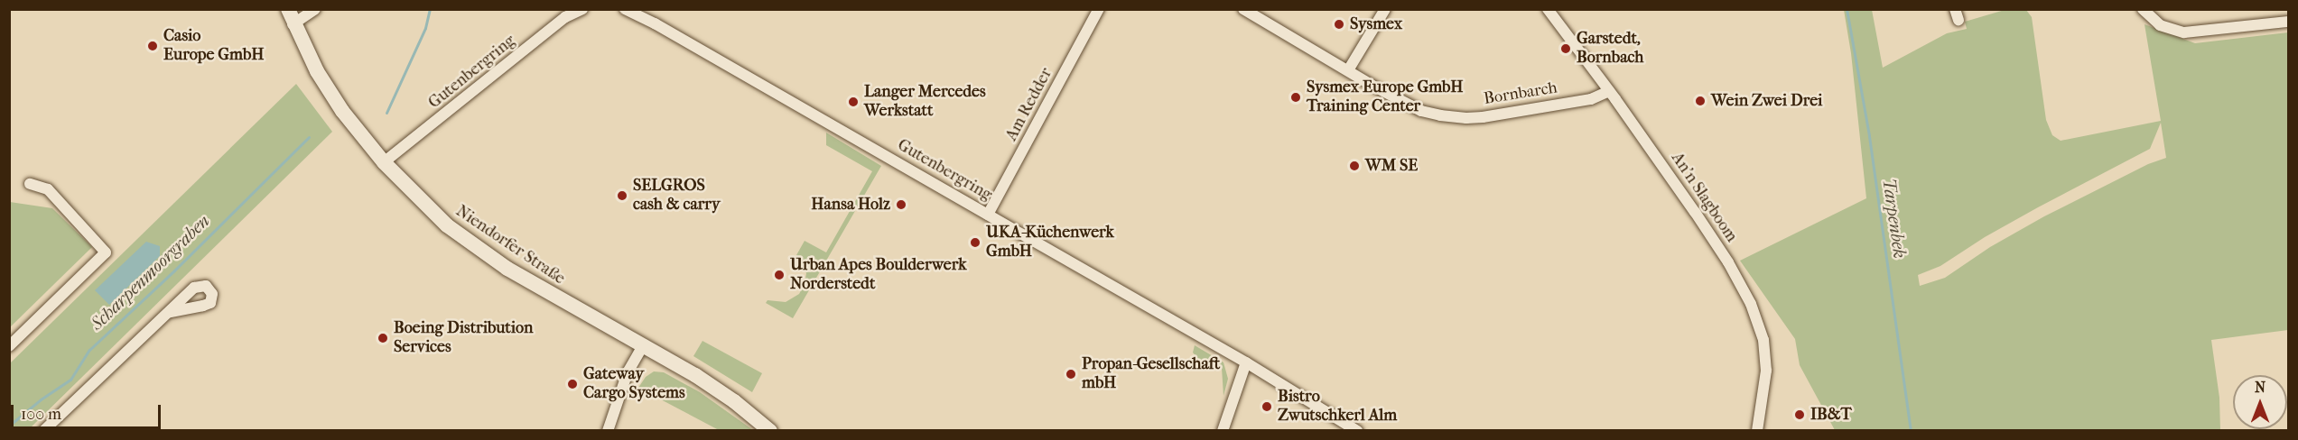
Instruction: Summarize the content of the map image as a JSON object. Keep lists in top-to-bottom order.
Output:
{
  "streets": {
    "main road": ["Niendorfer Straße"],
    "street": [
      "Gutenbergring",
      "Bornbarch",
      "Am Redder",
      "An'n Slagboom"
    ]
  },
  "crossings": [
    ["Gutenbergring", "Am Redder"],
    ["Gutenbergring", "Niendorfer Straße"],
    ["Bornbarch", "An'n Slagboom"]
  ],
  "water": ["Tarpenbek", "Scharpenmoorgraben"],
  "places": [
    "Sysmex",
    "Casio Europe GmbH",
    "Garstedt, Bornbach",
    "Sysmex Europe GmbH Training Center",
    "Wein Zwei Drei",
    "Langer Mercedes Werkstatt",
    "WM SE",
    "SELGROS cash & carry",
    "Hansa Holz",
    "UKA-Küchenwerk GmbH",
    "Urban Apes Boulderwerk Norderstedt",
    "Boeing Distribution Services",
    "Propan-Gesellschaft mbH",
    "Gateway Cargo Systems",
    "Bistro Zwutschkerl Alm",
    "IB&T"
  ],
  "scale_bar": "100 m",
  "north": "top"
}
